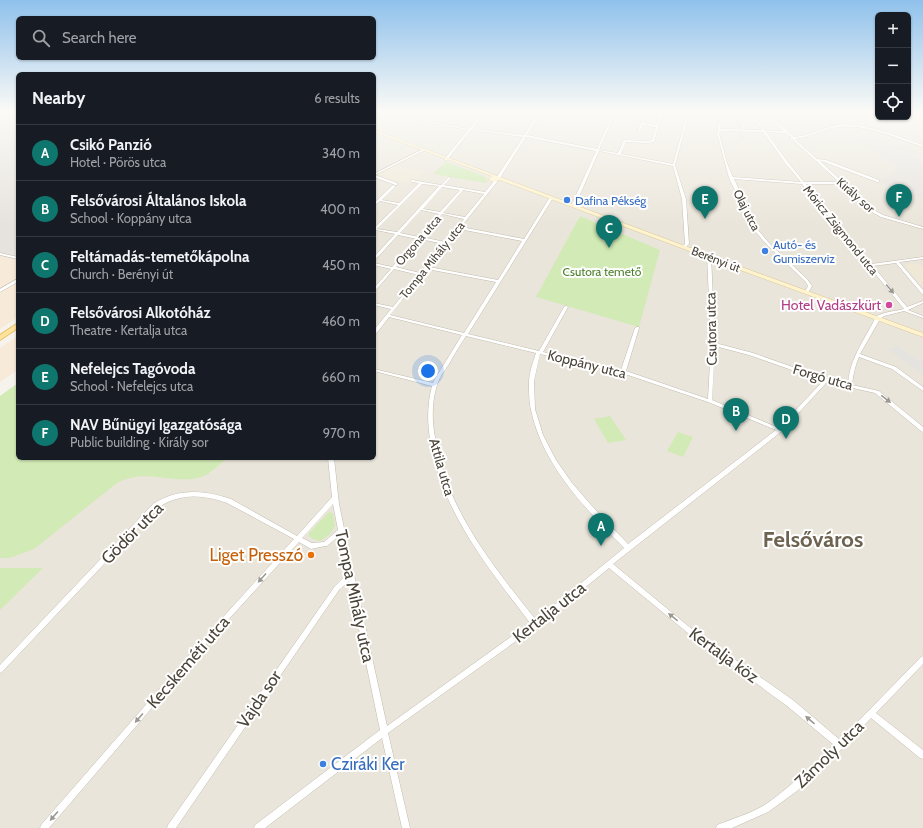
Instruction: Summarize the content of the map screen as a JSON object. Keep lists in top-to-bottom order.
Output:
{
  "streets": {
    "main road": ["Berényi út"],
    "street": [
      "Király sor",
      "Olaj utca",
      "Móricz Zsigmond utca",
      "Orgona utca",
      "Tompa Mihály utca",
      "Csutora utca",
      "Koppány utca",
      "Forgó utca",
      "Attila utca",
      "Gödör utca",
      "Kertalja utca",
      "Kertalja köz",
      "Kecskeméti utca",
      "Vajda sor",
      "Zámoly utca"
    ]
  },
  "crossings": [
    ["Olaj utca", "Berényi út"],
    ["Berényi út", "Tompa Mihály utca"],
    ["Berényi út", "Csutora utca"],
    ["Berényi út", "Attila utca"],
    ["Tompa Mihály utca", "Koppány utca"],
    ["Tompa Mihály utca", "Gödör utca"],
    ["Tompa Mihály utca", "Kertalja utca"],
    ["Tompa Mihály utca", "Kecskeméti utca"],
    ["Tompa Mihály utca", "Vajda sor"],
    ["Csutora utca", "Koppány utca"],
    ["Csutora utca", "Forgó utca"],
    ["Koppány utca", "Attila utca"],
    ["Koppány utca", "Kertalja utca"],
    ["Forgó utca", "Kertalja utca"],
    ["Attila utca", "Kertalja utca"],
    ["Gödör utca", "Kecskeméti utca"],
    ["Kertalja utca", "Kertalja köz"],
    ["Kertalja köz", "Zámoly utca"]
  ],
  "one_way": ["Kertalja köz", "Kecskeméti utca"],
  "districts": ["Felsőváros"],
  "parks": ["Csutora temető"],
  "places": [
    "Dafina Pékség",
    "Autó- és Gumiszerviz",
    "Hotel Vadászkürt",
    "Liget Presszó",
    "Cziráki Ker"
  ],
  "page": {
    "map_buttons": ["+", "−"],
    "search": "Search here",
    "heading": ["Nearby", "6 results"],
    "list": [
      {
        "mark": "A",
        "name": "Csikó Panzió",
        "note": "Hotel · Pörös utca",
        "value": "340 m"
      },
      {
        "mark": "B",
        "name": "Felsővárosi Általános Iskola",
        "note": "School · Koppány utca",
        "value": "400 m"
      },
      {
        "mark": "C",
        "name": "Feltámadás-temetőkápolna",
        "note": "Church · Berényi út",
        "value": "450 m"
      },
      {
        "mark": "D",
        "name": "Felsővárosi Alkotóház",
        "note": "Theatre · Kertalja utca",
        "value": "460 m"
      },
      {
        "mark": "E",
        "name": "Nefelejcs Tagóvoda",
        "note": "School · Nefelejcs utca",
        "value": "660 m"
      },
      {
        "mark": "F",
        "name": "NAV Bűnügyi Igazgatósága",
        "note": "Public building · Király sor",
        "value": "970 m"
      }
    ],
    "pins": [
      "F",
      "E",
      "C",
      "B",
      "D",
      "A"
    ]
  }
}
